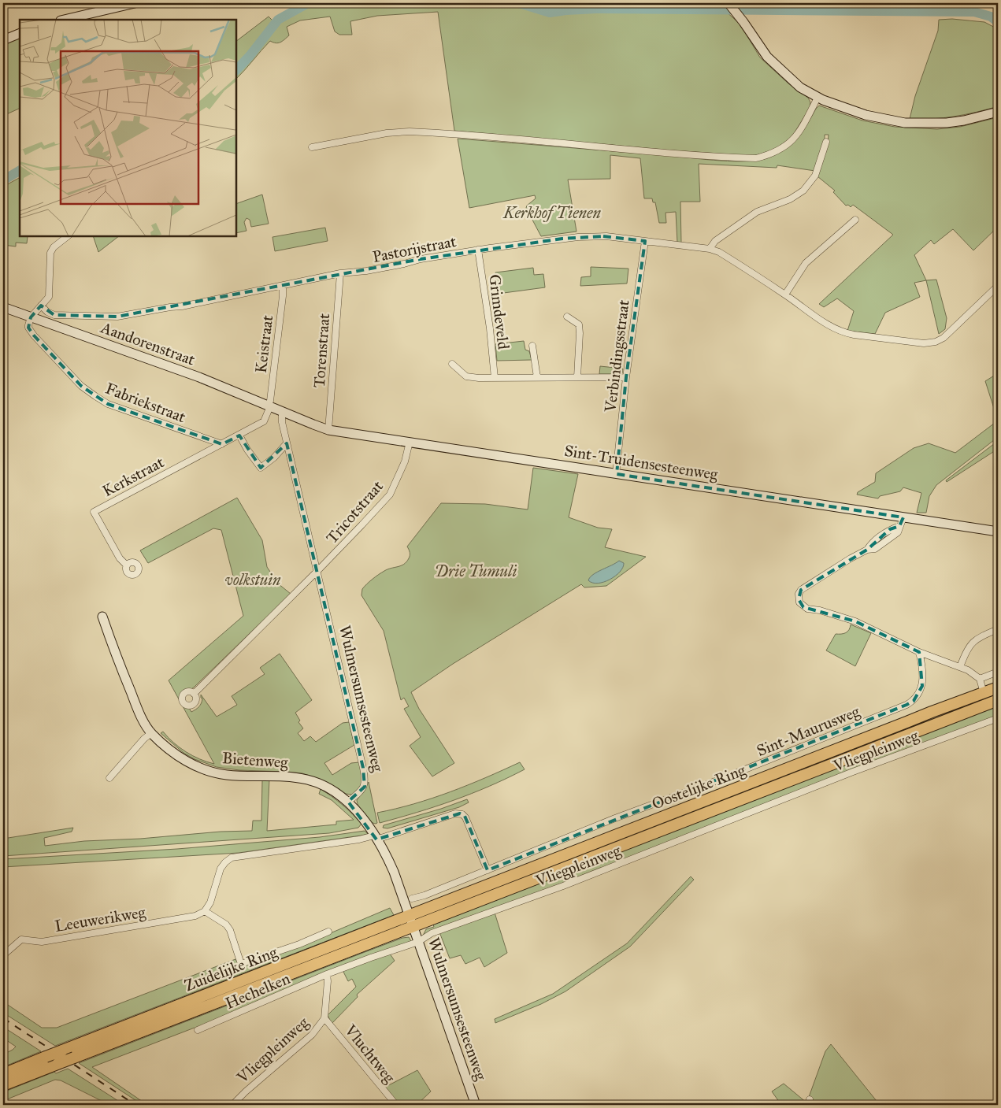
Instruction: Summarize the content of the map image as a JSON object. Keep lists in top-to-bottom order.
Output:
{
  "streets": {
    "highway": ["Oostelijke Ring", "Zuidelijke Ring"],
    "street": [
      "Pastorijstraat",
      "Grimdeveld",
      "Aandorenstraat",
      "Keistraat",
      "Torenstraat",
      "Verbindingsstraat",
      "Fabriekstraat",
      "Sint-Truidensesteenweg",
      "Kerkstraat",
      "Tricotstraat",
      "Wulmersumsesteenweg",
      "Sint-Maurusweg",
      "Vliegpleinweg",
      "Bietenweg",
      "Leeuwerikweg",
      "Hechelken",
      "Vluchtweg"
    ]
  },
  "crossings": [
    ["Pastorijstraat", "Grimdeveld"],
    ["Pastorijstraat", "Keistraat"],
    ["Pastorijstraat", "Torenstraat"],
    ["Pastorijstraat", "Verbindingsstraat"],
    ["Aandorenstraat", "Keistraat"],
    ["Aandorenstraat", "Fabriekstraat"],
    ["Aandorenstraat", "Sint-Truidensesteenweg"],
    ["Aandorenstraat", "Kerkstraat"],
    ["Aandorenstraat", "Wulmersumsesteenweg"],
    ["Keistraat", "Kerkstraat"],
    ["Torenstraat", "Sint-Truidensesteenweg"],
    ["Verbindingsstraat", "Sint-Truidensesteenweg"],
    ["Fabriekstraat", "Kerkstraat"],
    ["Sint-Truidensesteenweg", "Tricotstraat"],
    ["Sint-Truidensesteenweg", "Wulmersumsesteenweg"],
    ["Tricotstraat", "Wulmersumsesteenweg"],
    ["Wulmersumsesteenweg", "Vliegpleinweg"],
    ["Wulmersumsesteenweg", "Bietenweg"],
    ["Wulmersumsesteenweg", "Oostelijke Ring"],
    ["Wulmersumsesteenweg", "Zuidelijke Ring"],
    ["Vliegpleinweg", "Hechelken"],
    ["Vliegpleinweg", "Vluchtweg"],
    ["Oostelijke Ring", "Zuidelijke Ring"]
  ],
  "parks": ["Kerkhof Tienen", "Drie Tumuli", "volkstuin"]
}
